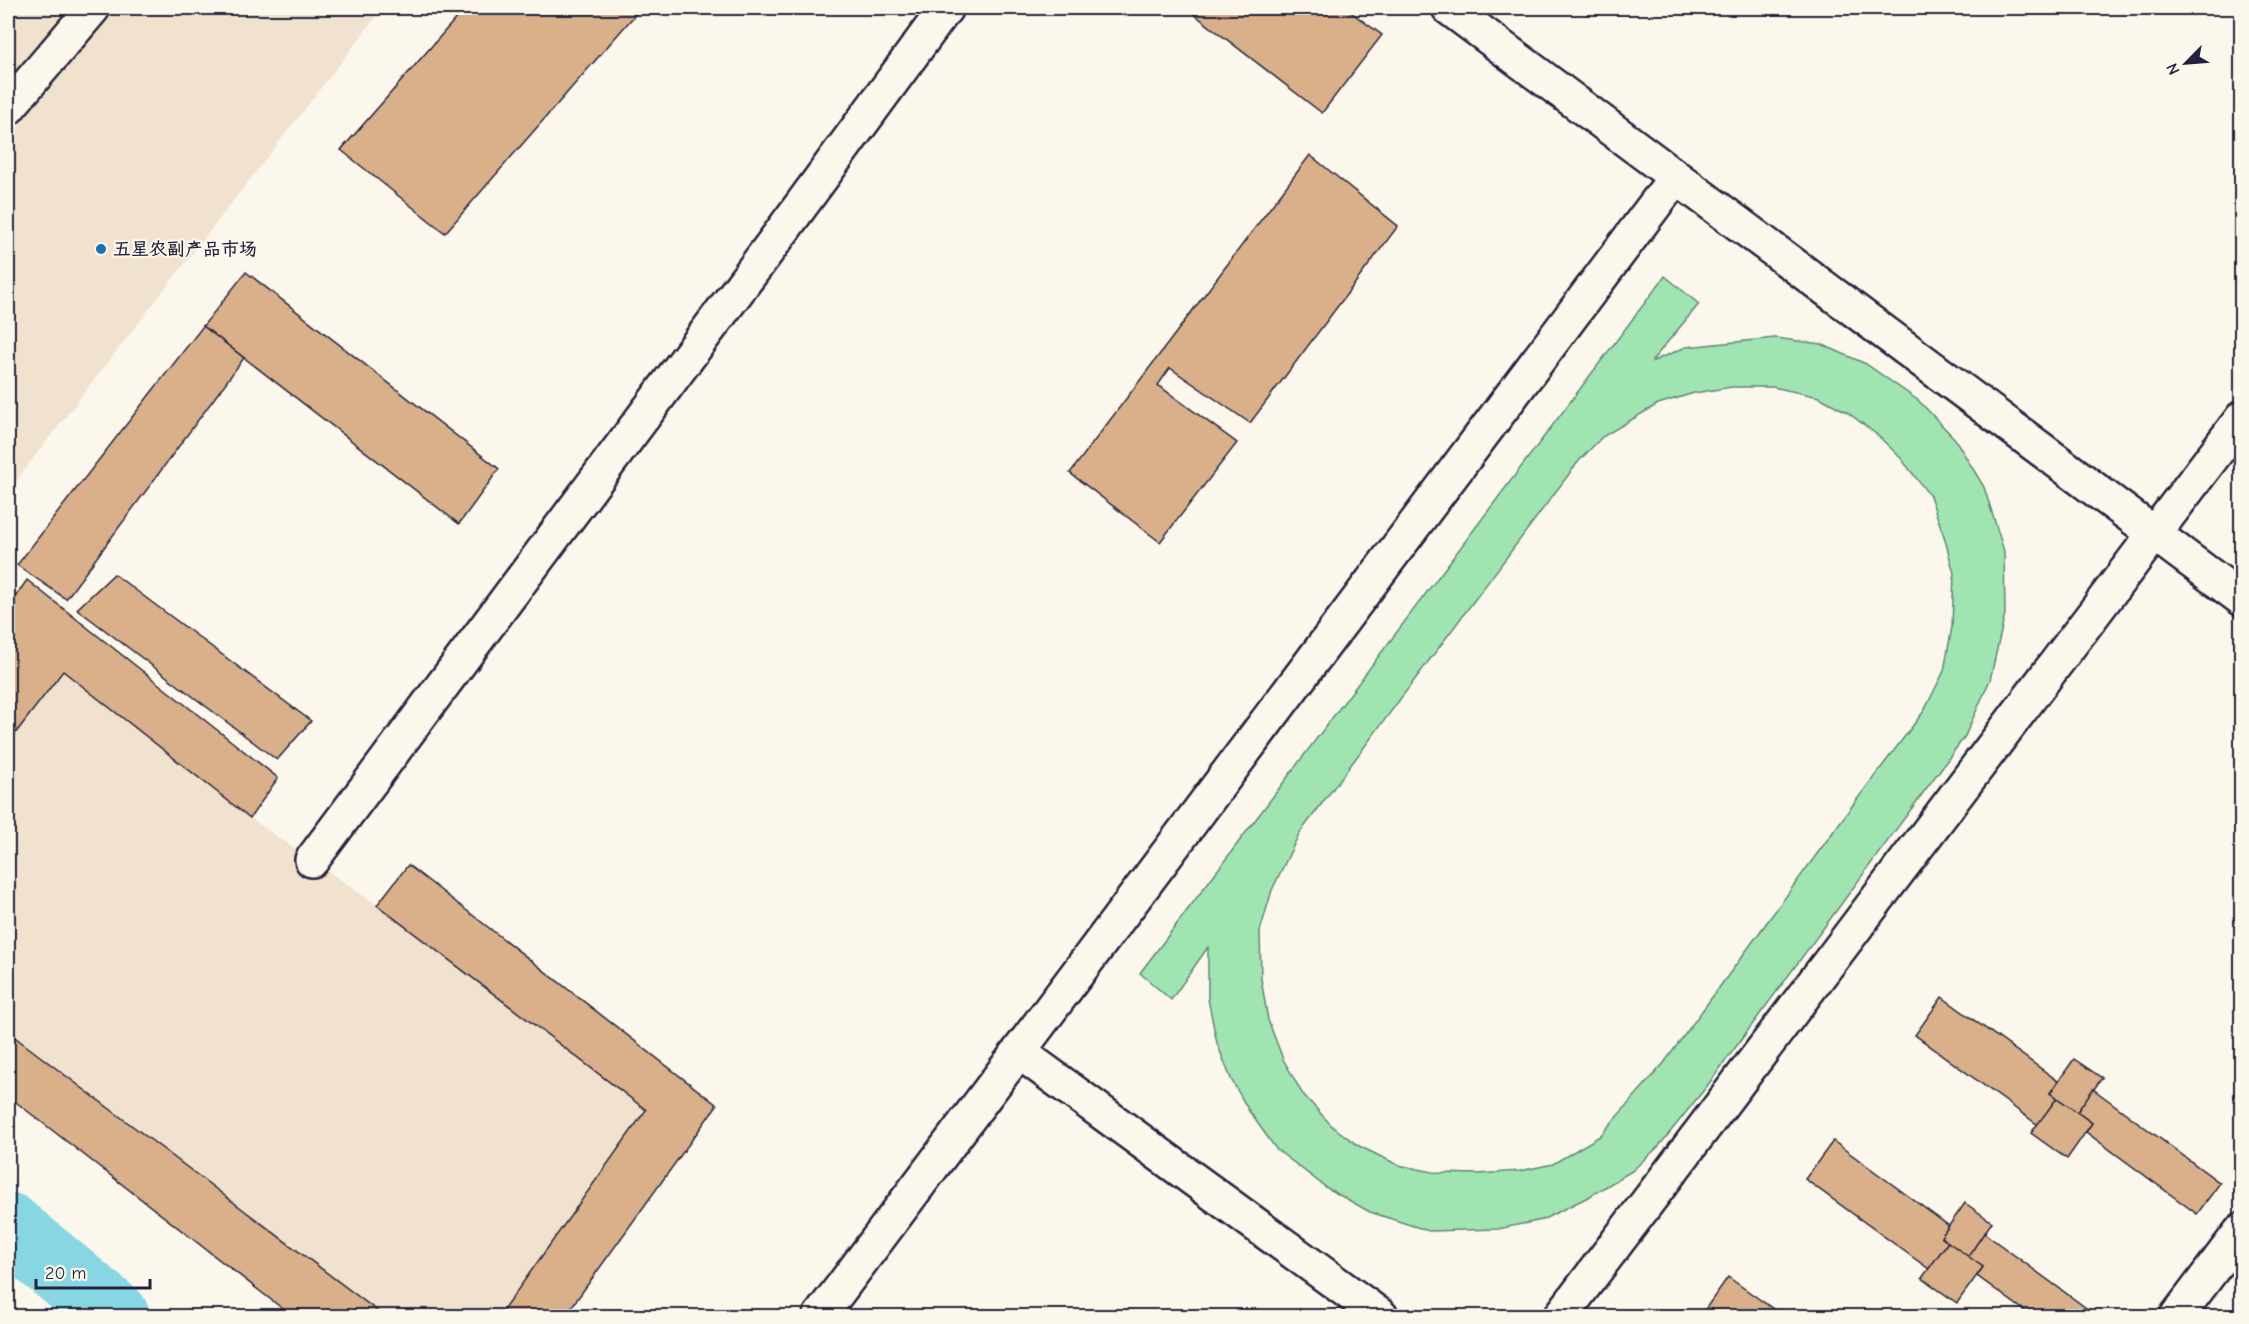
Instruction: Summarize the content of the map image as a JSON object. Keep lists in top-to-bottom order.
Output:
{
  "places": ["五星农副产品市场"],
  "scale_bar": "20 m",
  "north": "bottom left"
}
